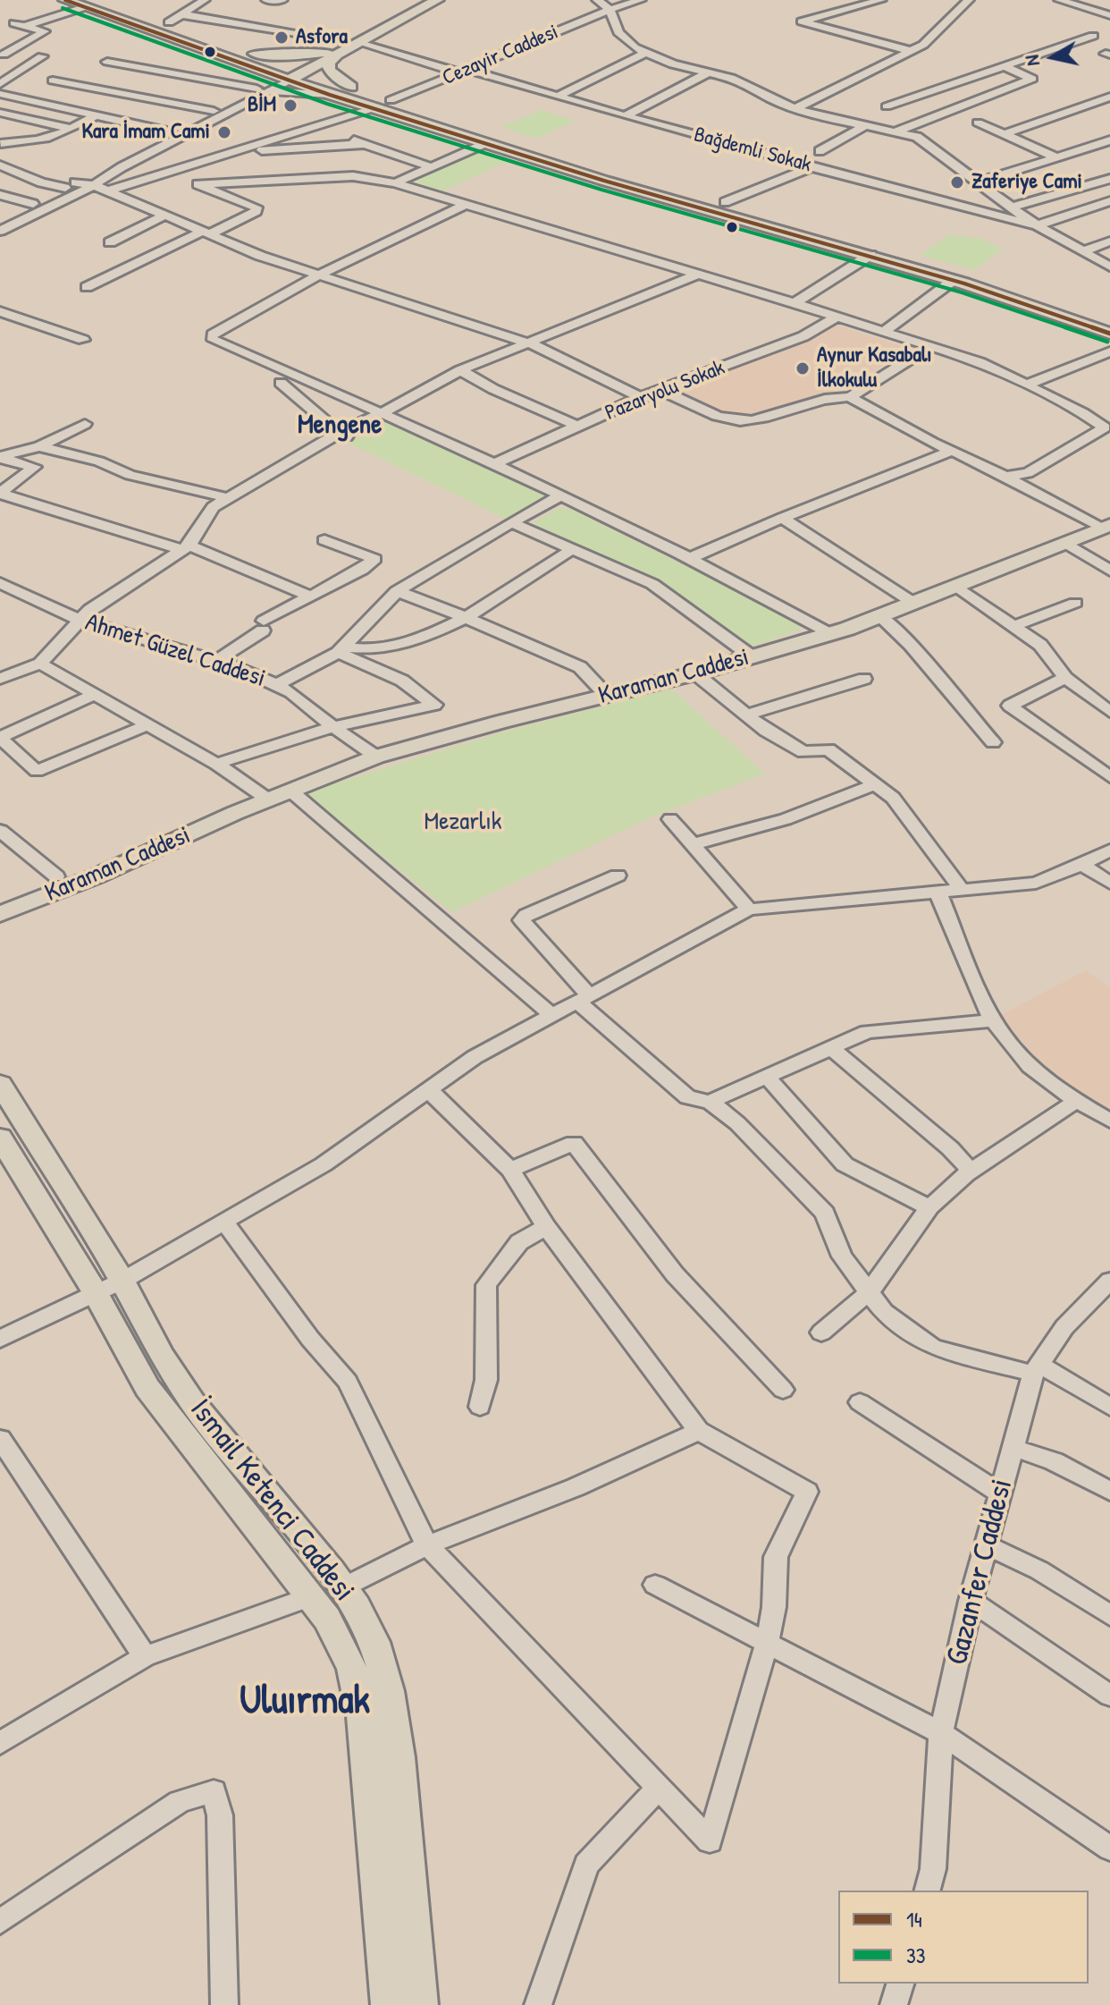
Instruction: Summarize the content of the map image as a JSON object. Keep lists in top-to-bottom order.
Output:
{
  "streets": {
    "main road": ["Karaman Caddesi", "İsmail Ketenci Caddesi"],
    "street": [
      "Cezayir Caddesi",
      "Bağdemli Sokak",
      "Pazaryolu Sokak",
      "Ahmet Güzel Caddesi",
      "Gazanfer Caddesi"
    ]
  },
  "crossings": [
    ["Cezayir Caddesi", "Bağdemli Sokak"],
    ["Ahmet Güzel Caddesi", "Karaman Caddesi"]
  ],
  "districts": ["Mengene", "Uluırmak"],
  "parks": ["Mezarlık"],
  "places": [
    "Asfora",
    "BİM",
    "Kara İmam Cami",
    "Zaferiye Cami",
    "Aynur Kasabalı İlkokulu"
  ],
  "lines": ["transit line 14", "transit line 33"],
  "legend": ["14", "33"],
  "north": "left"
}
